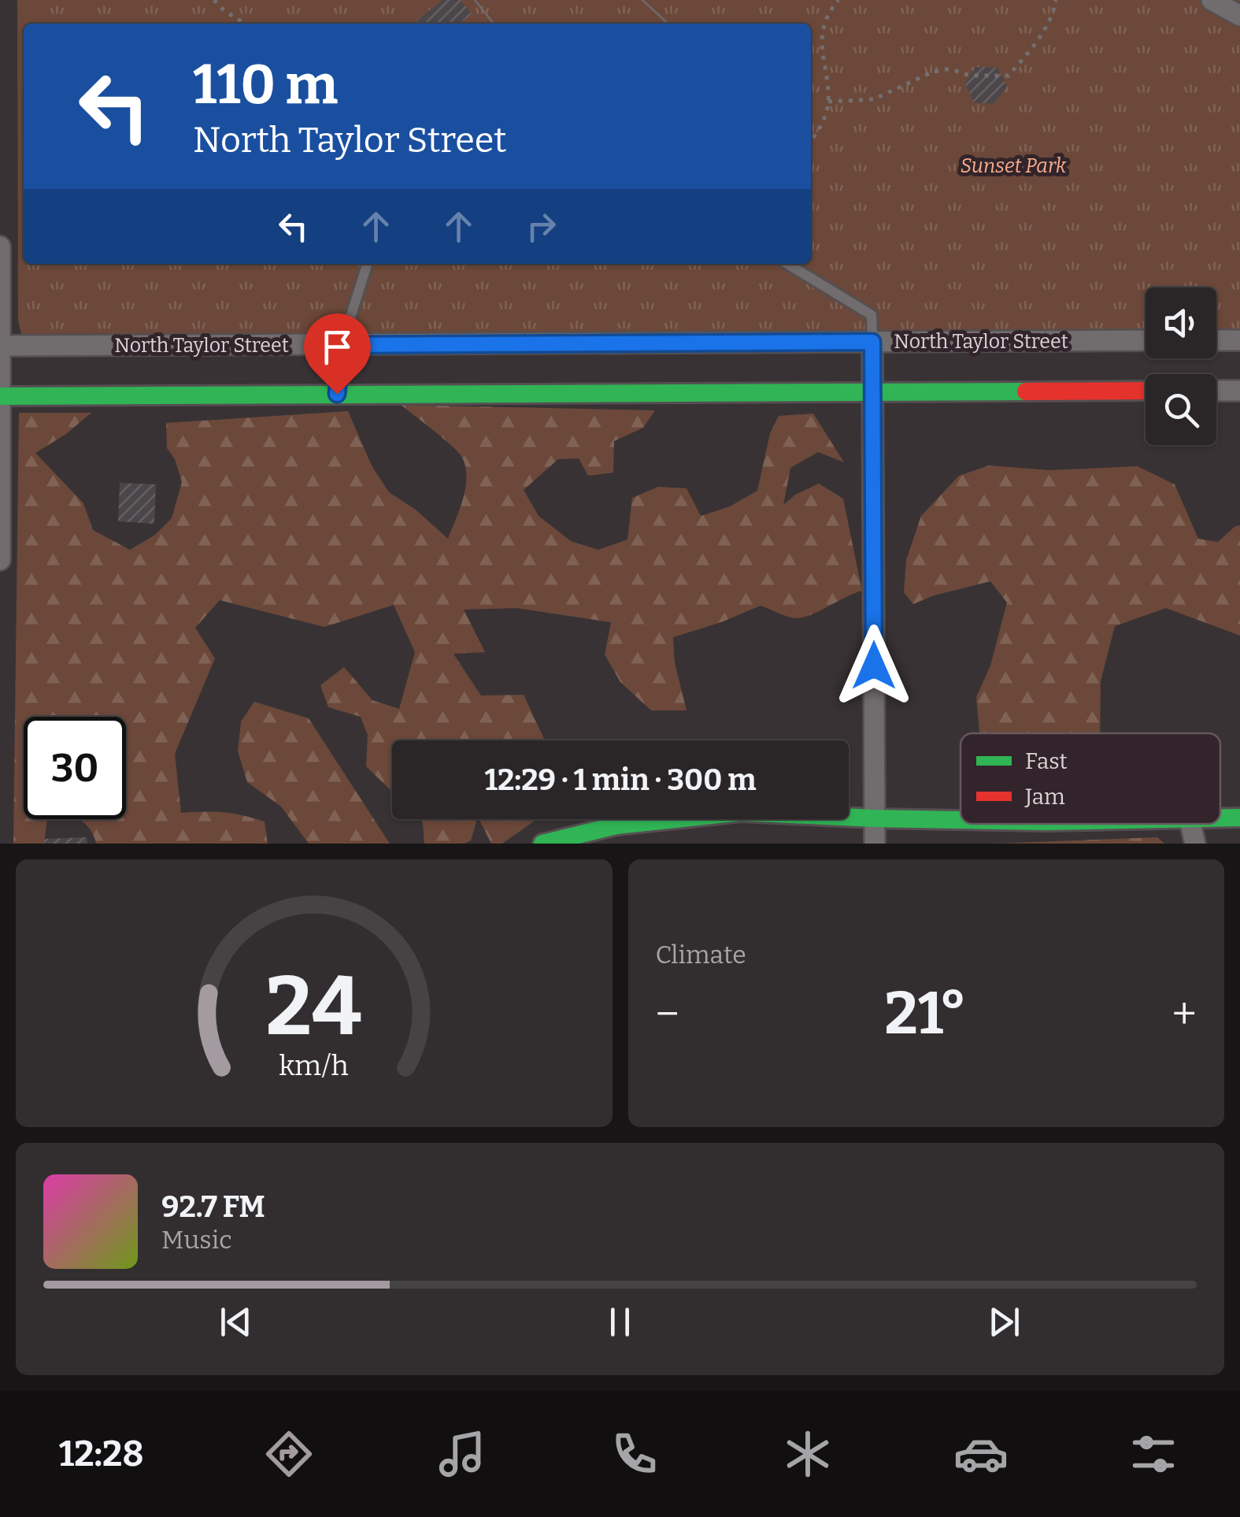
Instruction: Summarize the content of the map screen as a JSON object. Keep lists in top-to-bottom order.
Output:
{
  "streets": {
    "street": ["North Taylor Street"]
  },
  "parks": ["Sunset Park"],
  "legend": ["Fast", "Jam"],
  "page": {
    "turn": ["110 m", "North Taylor Street"],
    "limit": "30",
    "trip": "12:29 · 1 min · 300 m",
    "tile": "Climate",
    "heat": ["−", "21°", "+"],
    "song": ["92.7 FM", "Music"],
    "tabs": "12:28",
    "gauge": ["24", "km/h"]
  }
}
